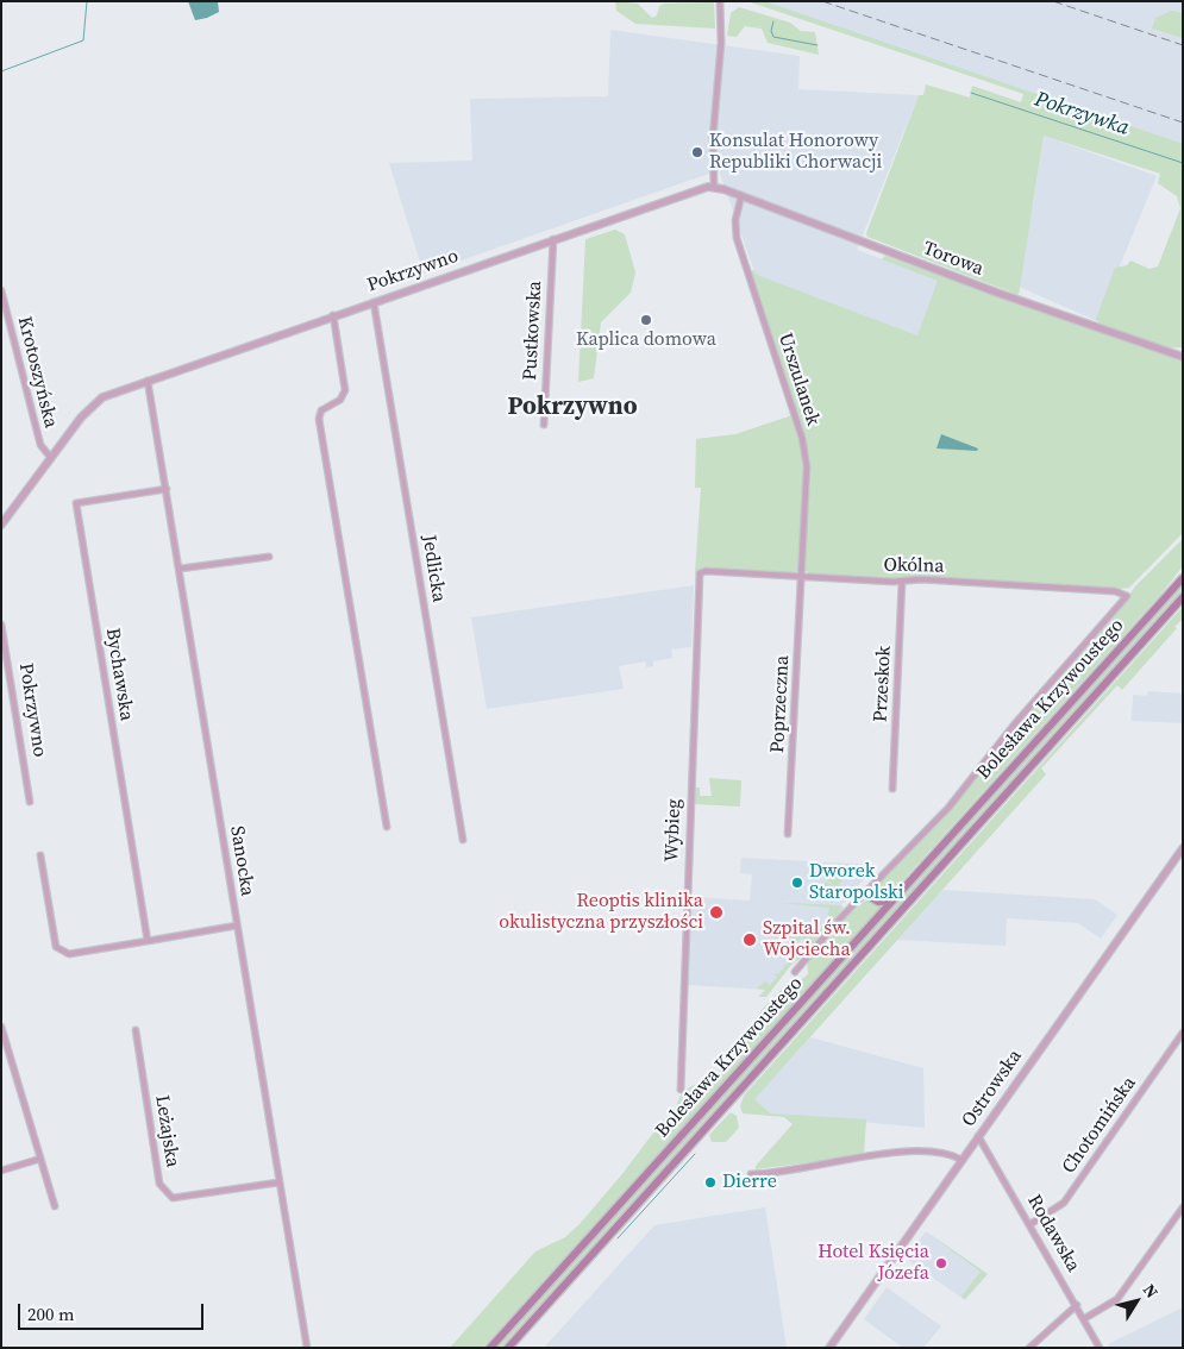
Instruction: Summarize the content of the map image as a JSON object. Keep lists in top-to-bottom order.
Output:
{
  "streets": {
    "main road": ["Bolesława Krzywoustego"],
    "street": [
      "Torowa",
      "Pokrzywno",
      "Pustkowska",
      "Krotoszyńska",
      "Urszulanek",
      "Okólna",
      "Jedlicka",
      "Bychawska",
      "Przeskok",
      "Poprzeczna",
      "Wybieg",
      "Sanocka",
      "Ostrowska",
      "Chotomińska",
      "Leżajska",
      "Rodawska"
    ]
  },
  "crossings": [
    ["Torowa", "Pokrzywno"],
    ["Torowa", "Urszulanek"],
    ["Pokrzywno", "Pustkowska"],
    ["Pokrzywno", "Krotoszyńska"],
    ["Pokrzywno", "Jedlicka"],
    ["Pokrzywno", "Sanocka"],
    ["Urszulanek", "Okólna"],
    ["Urszulanek", "Poprzeczna"],
    ["Okólna", "Przeskok"],
    ["Okólna", "Bolesława Krzywoustego"],
    ["Okólna", "Poprzeczna"],
    ["Okólna", "Wybieg"],
    ["Bychawska", "Sanocka"],
    ["Sanocka", "Leżajska"],
    ["Ostrowska", "Rodawska"],
    ["Chotomińska", "Rodawska"]
  ],
  "districts": ["Pokrzywno"],
  "water": ["Pokrzywka"],
  "places": [
    "Konsulat Honorowy Republiki Chorwacji",
    "Kaplica domowa",
    "Dworek Staropolski",
    "Reoptis klinika okulistyczna przyszłości",
    "Szpital św. Wojciecha",
    "Dierre",
    "Hotel Księcia Józefa"
  ],
  "scale_bar": "200 m",
  "north": "top right"
}
